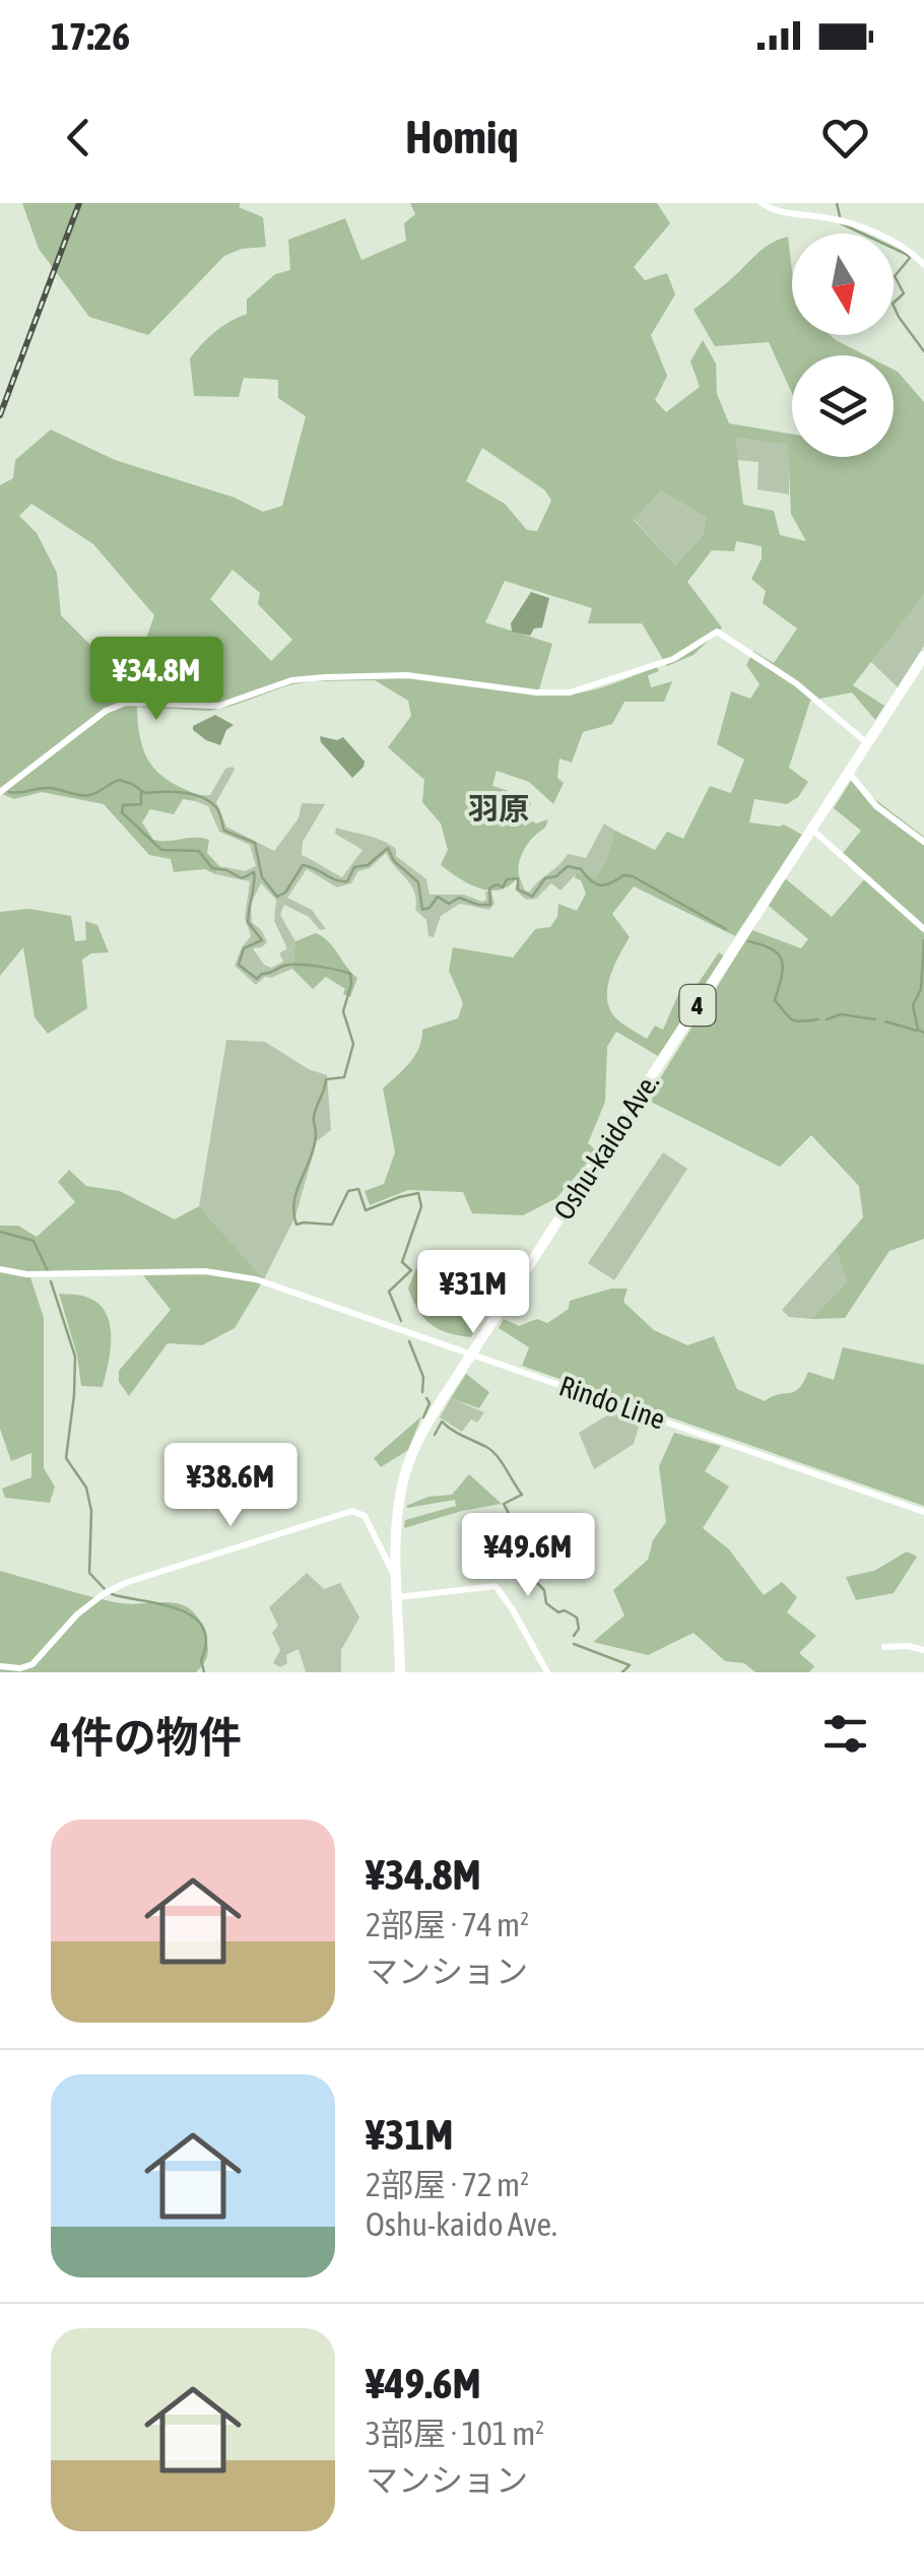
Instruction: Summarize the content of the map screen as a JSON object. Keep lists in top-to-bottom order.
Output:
{
  "streets": {
    "highway": ["4", "Oshu-kaido Ave."],
    "street": ["Rindo Line"]
  },
  "crossings": [
    ["Oshu-kaido Ave.", "Rindo Line"]
  ],
  "districts": ["羽原"],
  "north": "bottom",
  "page": {
    "status": "17:26",
    "header": "Homiq",
    "price": [
      "¥34.8M",
      "¥31M",
      "¥38.6M",
      "¥49.6M"
    ],
    "heading": "4件の物件",
    "list": [
      {
        "name": "¥34.8M",
        "note": "2部屋 · 74 m² · マンション"
      },
      {
        "name": "¥31M",
        "note": "2部屋 · 72 m² · Oshu-kaido Ave."
      },
      {
        "name": "¥49.6M",
        "note": "3部屋 · 101 m² · マンション"
      }
    ]
  }
}
